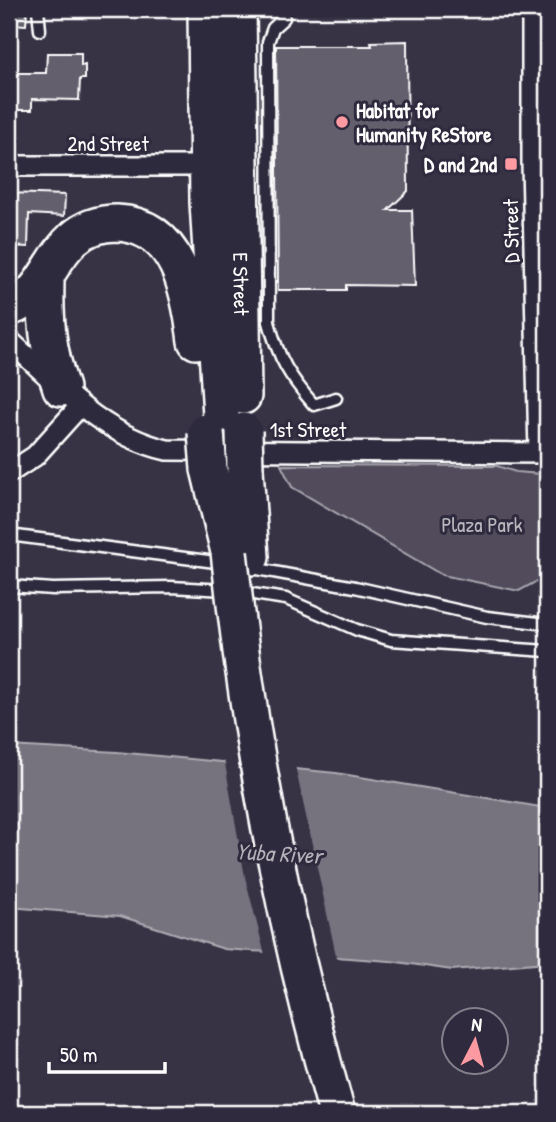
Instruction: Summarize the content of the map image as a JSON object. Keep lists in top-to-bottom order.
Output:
{
  "streets": {
    "highway": ["E Street"],
    "street": ["2nd Street", "D Street", "1st Street"]
  },
  "crossings": [
    ["2nd Street", "E Street"],
    ["D Street", "1st Street"]
  ],
  "water": ["Yuba River"],
  "parks": ["Plaza Park"],
  "places": {
    "other": ["Habitat for Humanity ReStore"],
    "transit": ["D and 2nd"]
  },
  "scale_bar": "50 m",
  "north": "top"
}
